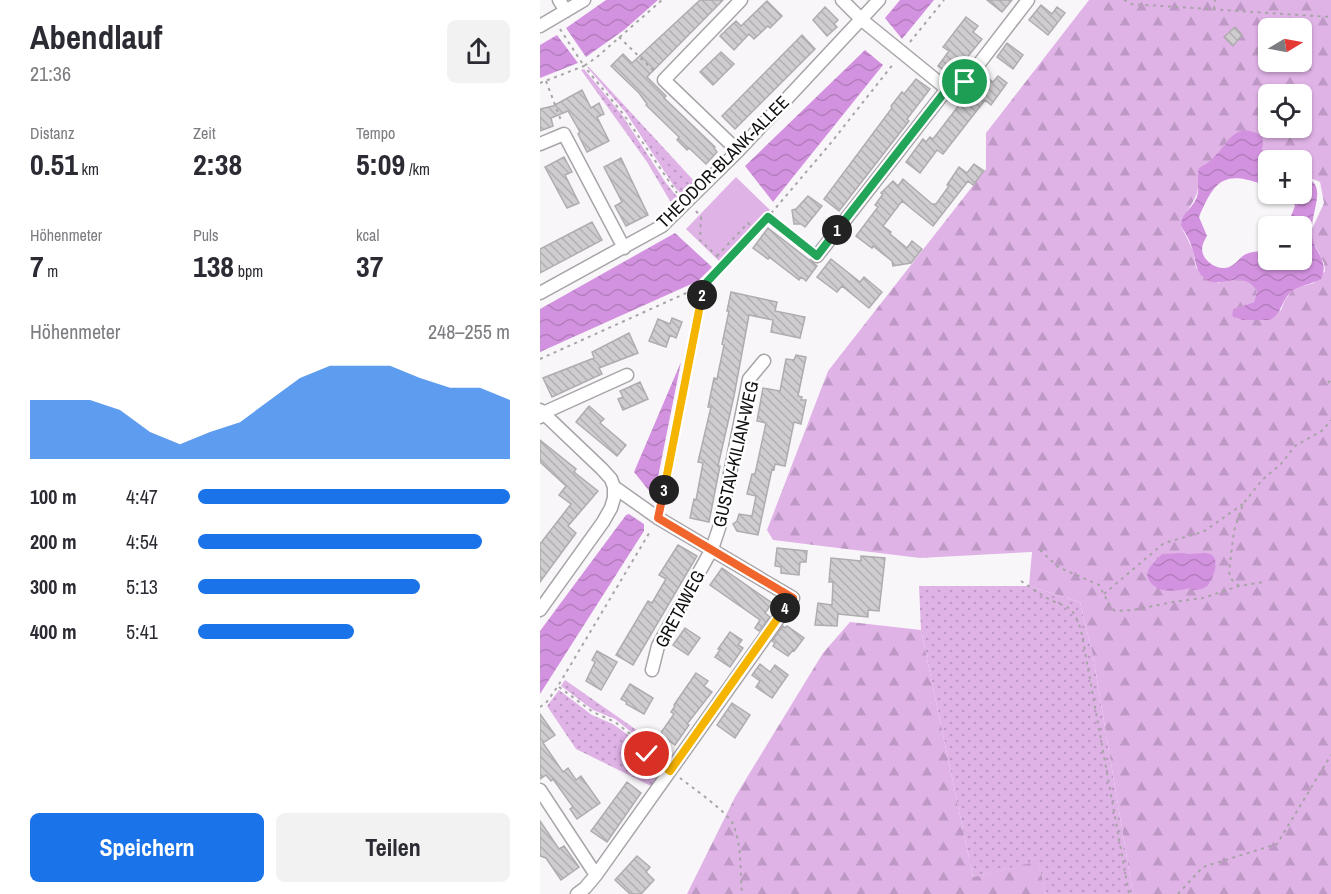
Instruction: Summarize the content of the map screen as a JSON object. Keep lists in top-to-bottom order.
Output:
{
  "streets": {
    "street": ["THEODOR-BLANK-ALLEE", "GUSTAV-KILIAN-WEG", "GRETAWEG"]
  },
  "crossings": [
    ["GUSTAV-KILIAN-WEG", "GRETAWEG"]
  ],
  "north": "right",
  "page": {
    "heading": ["Abendlauf", "21:36"],
    "map_buttons": ["+", "−"],
    "stats": [
      ["Distanz", "0.51 km"],
      ["Zeit", "2:38"],
      ["Tempo", "5:09 /km"],
      ["Höhenmeter", "7 m"],
      ["Puls", "138 bpm"],
      ["kcal", "37"]
    ],
    "pins": [
      "1",
      "2",
      "3",
      "4"
    ],
    "chart": ["Höhenmeter", "248–255 m"],
    "list": [
      {
        "name": "100 m",
        "note": "4:47"
      },
      {
        "name": "200 m",
        "note": "4:54"
      },
      {
        "name": "300 m",
        "note": "5:13"
      },
      {
        "name": "400 m",
        "note": "5:41"
      }
    ],
    "buttons": ["Speichern", "Teilen"]
  }
}
